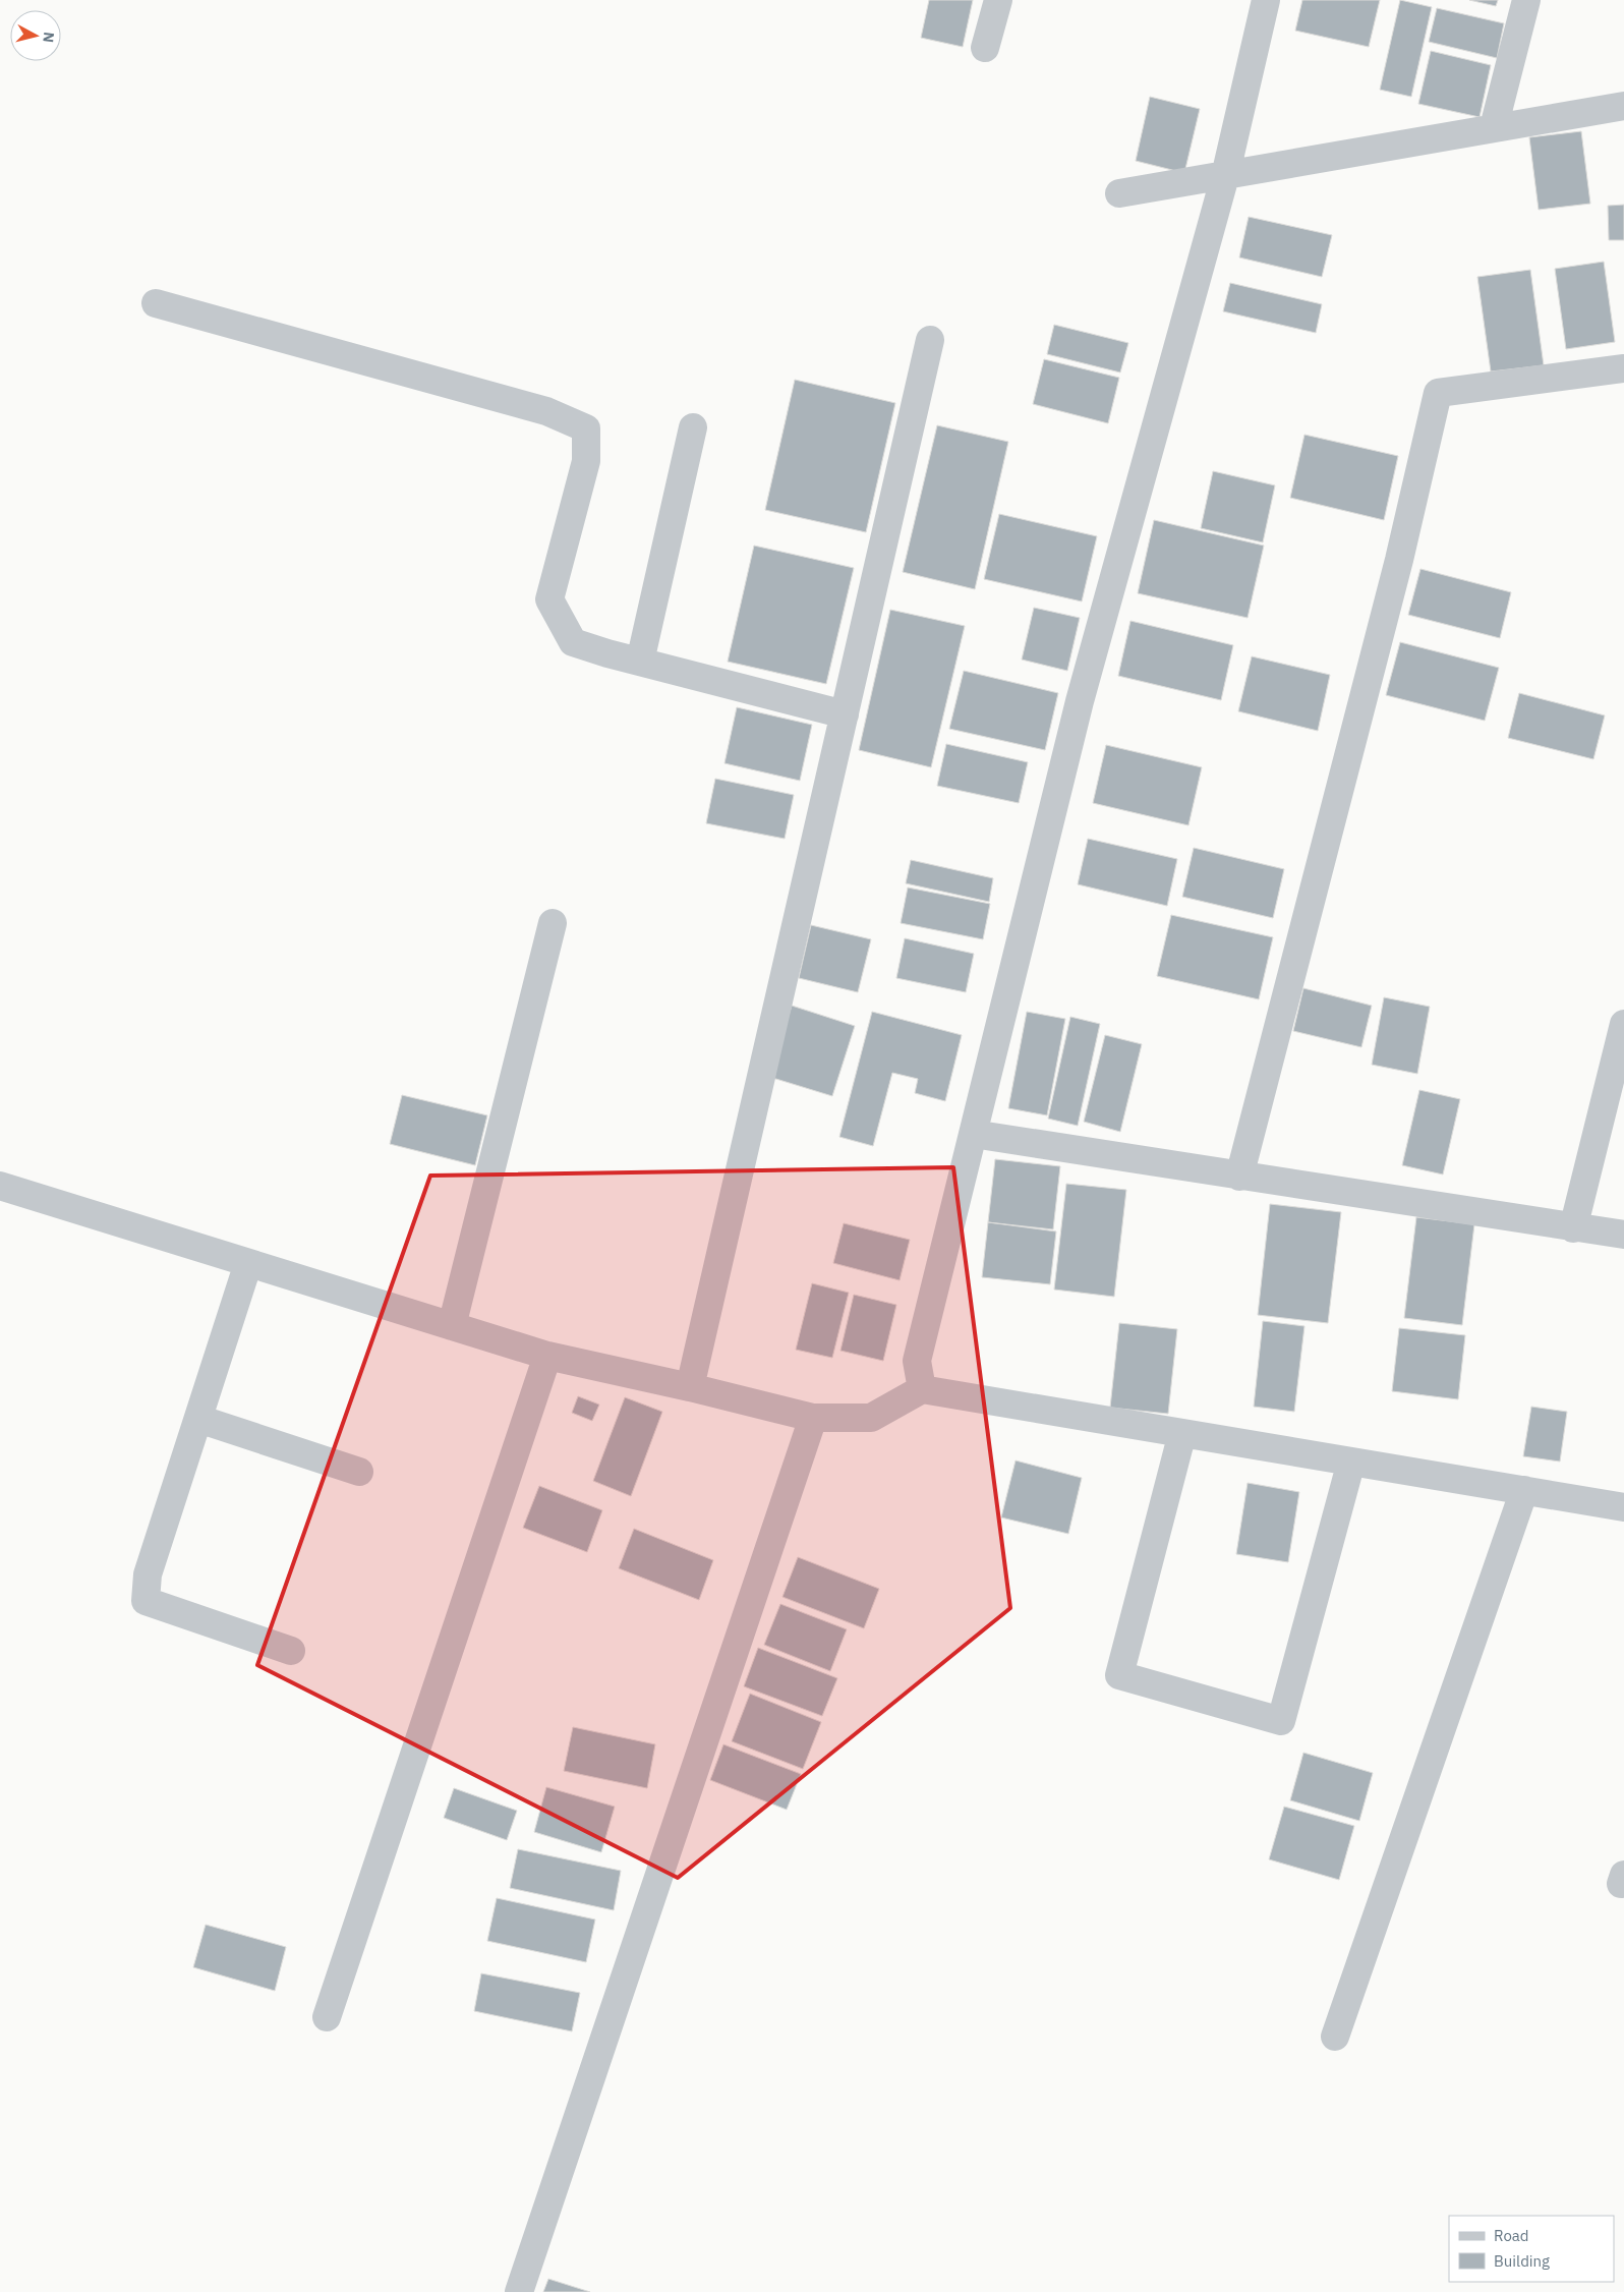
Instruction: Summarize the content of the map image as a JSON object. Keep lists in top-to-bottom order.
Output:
{
  "legend": ["Road", "Building"],
  "north": "right"
}
